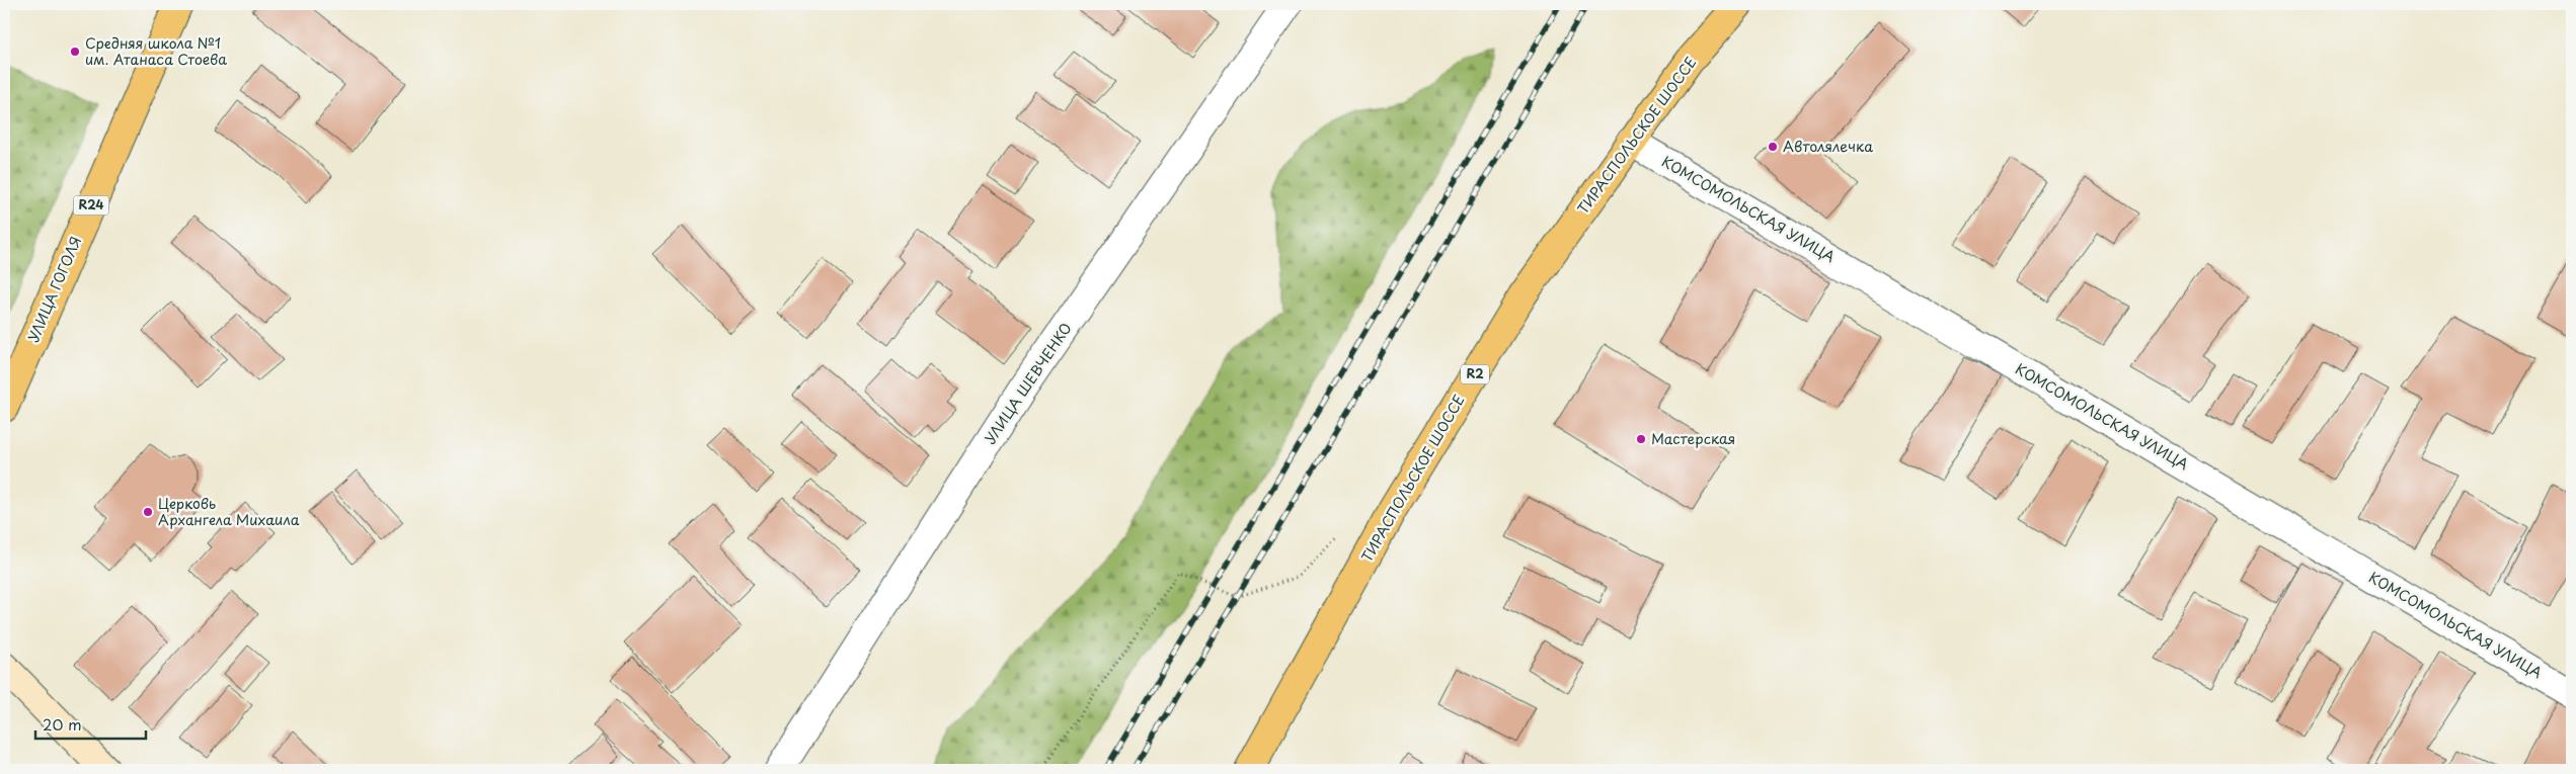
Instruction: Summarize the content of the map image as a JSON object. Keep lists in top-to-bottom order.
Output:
{
  "streets": {
    "main road": [
      "ТИРАСПОЛЬСКОЕ ШОССЕ",
      "R24",
      "УЛИЦА ГОГОЛЯ",
      "R2"
    ],
    "street": ["КОМСОМОЛЬСКАЯ УЛИЦА", "УЛИЦА ШЕВЧЕНКО"]
  },
  "crossings": [
    ["ТИРАСПОЛЬСКОЕ ШОССЕ", "КОМСОМОЛЬСКАЯ УЛИЦА"]
  ],
  "places": [
    "Средняя школа №1 им. Атанаса Стоева",
    "Автолялечка",
    "Мастерская",
    "Церковь Архангела Михаила"
  ],
  "scale_bar": "20 m"
}
